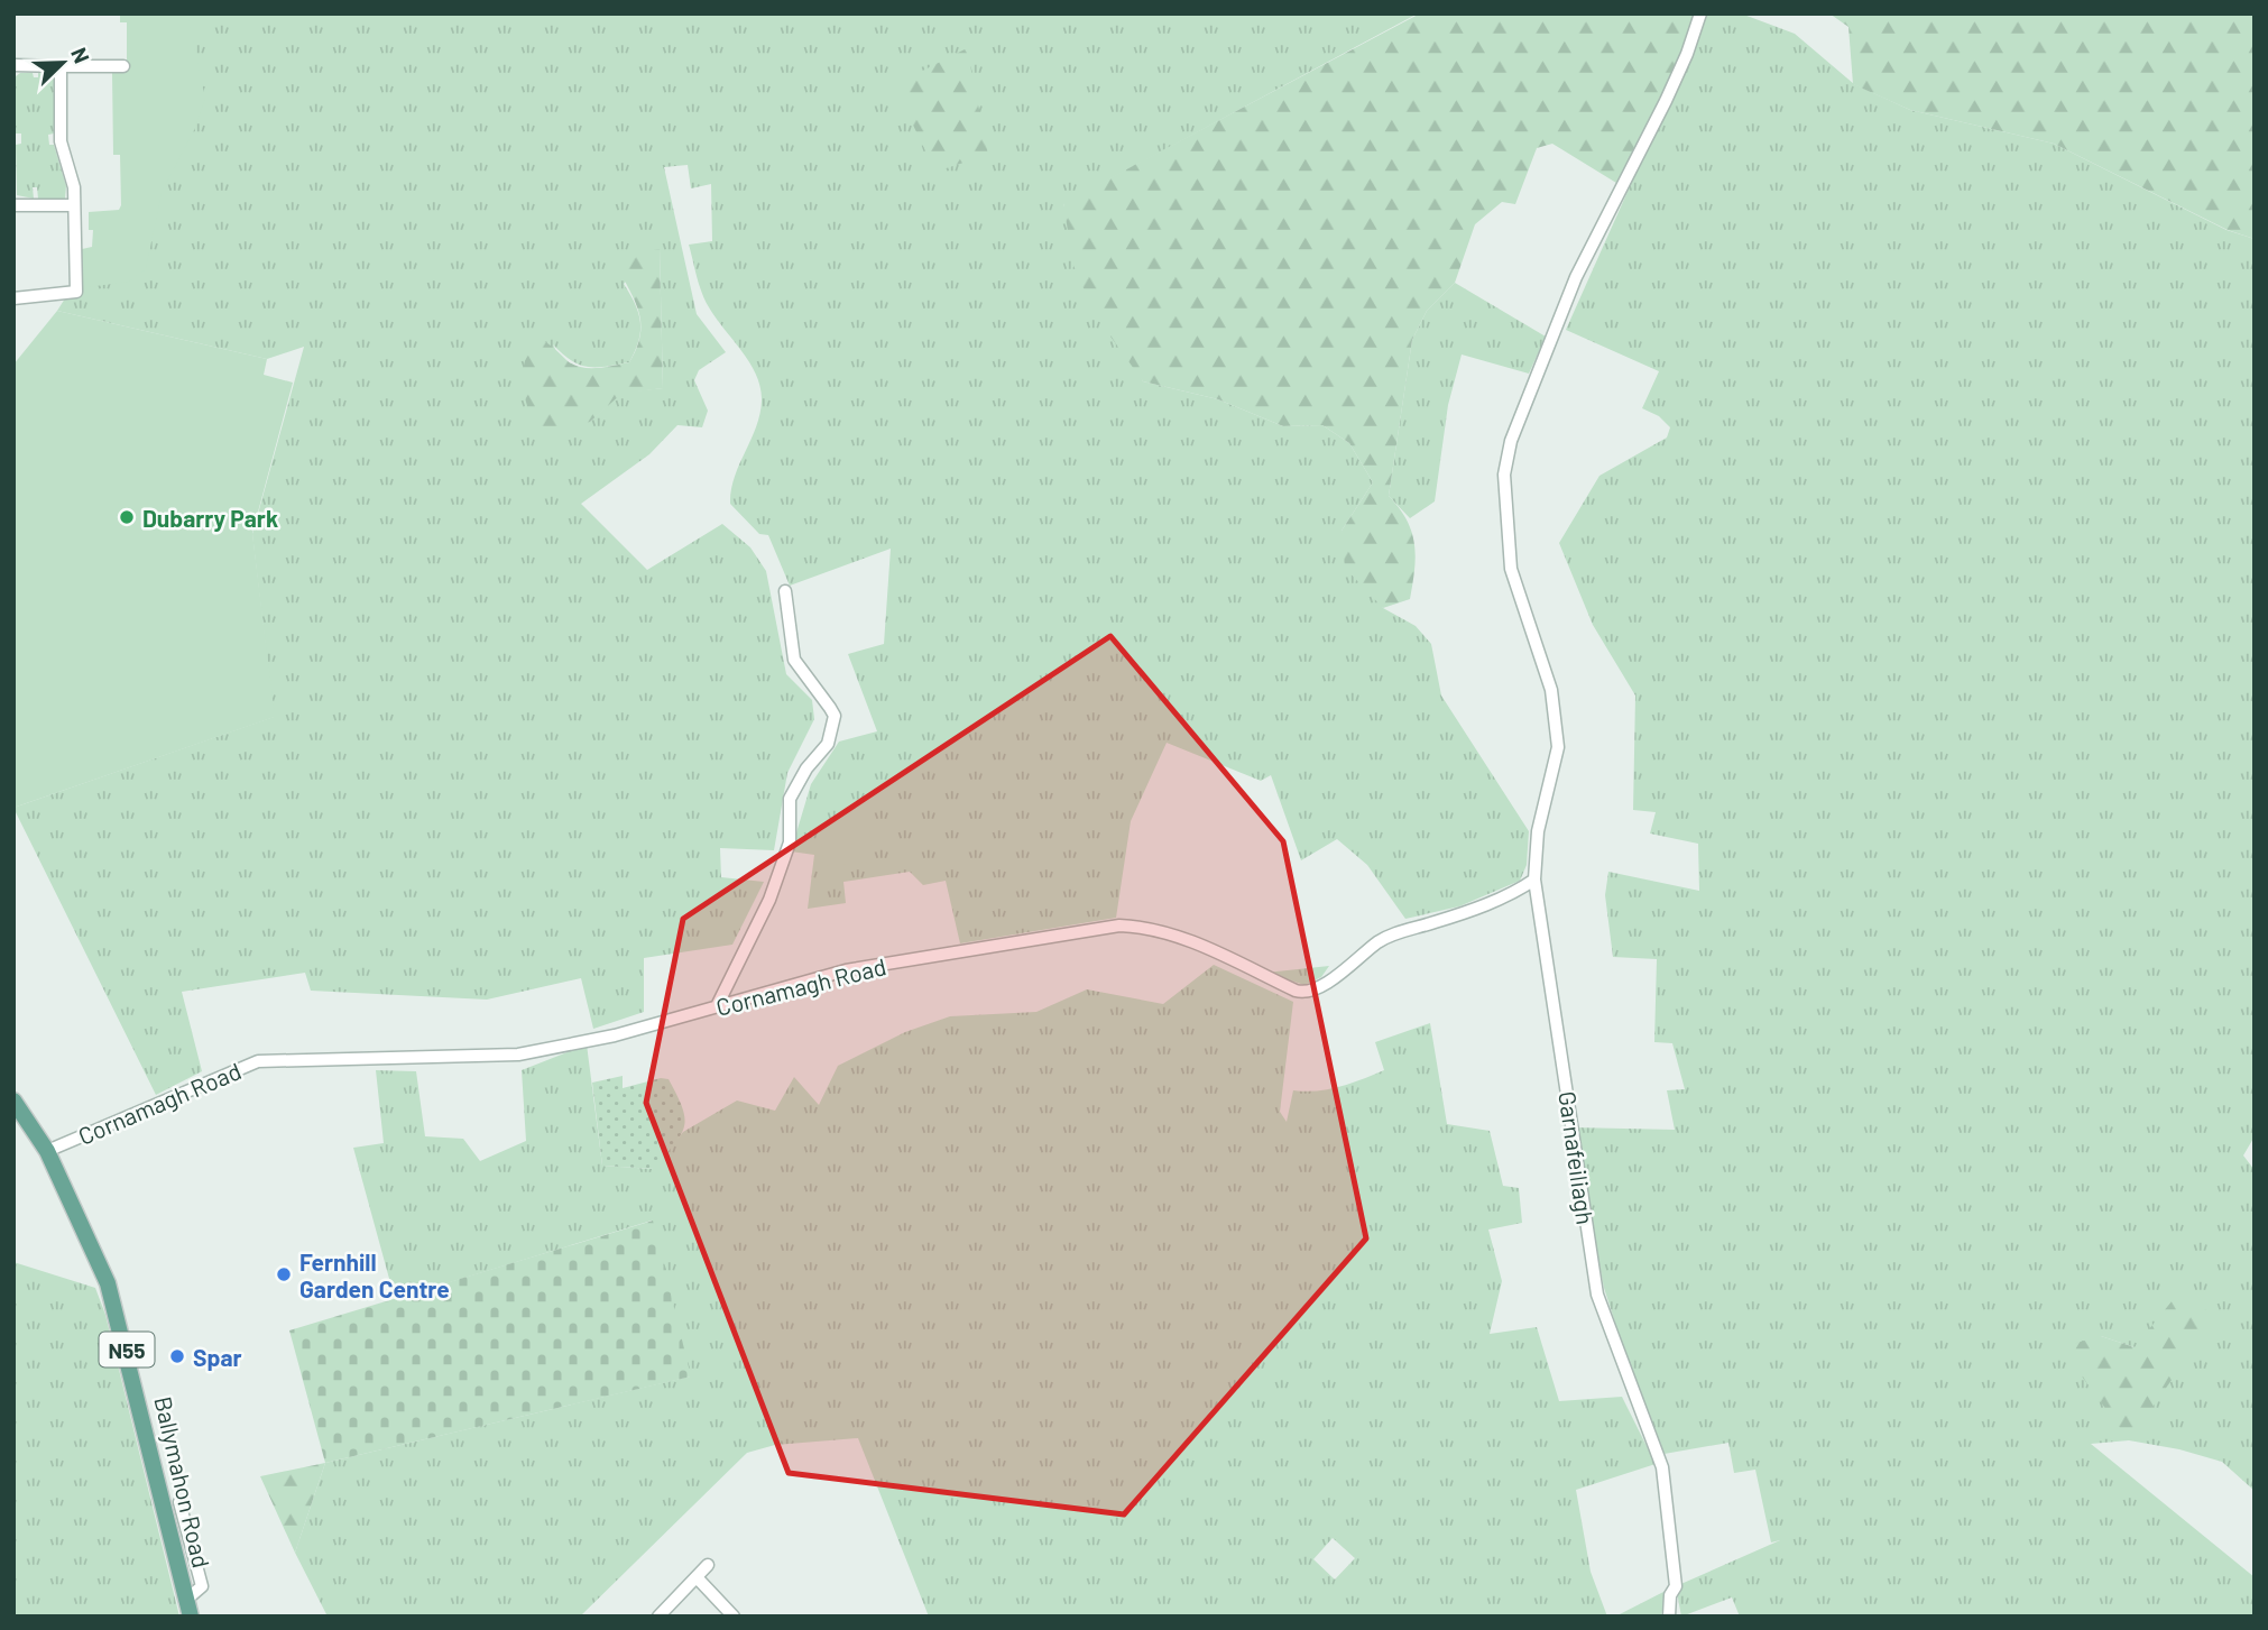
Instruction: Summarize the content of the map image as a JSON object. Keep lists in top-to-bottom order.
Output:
{
  "streets": {
    "main road": ["N55", "Ballymahon Road"],
    "street": ["Cornamagh Road", "Garnafeiliagh"]
  },
  "crossings": [
    ["Cornamagh Road", "Garnafeiliagh"],
    ["Cornamagh Road", "Ballymahon Road"]
  ],
  "places": ["Dubarry Park", "Fernhill Garden Centre", "Spar"],
  "north": "top right"
}
